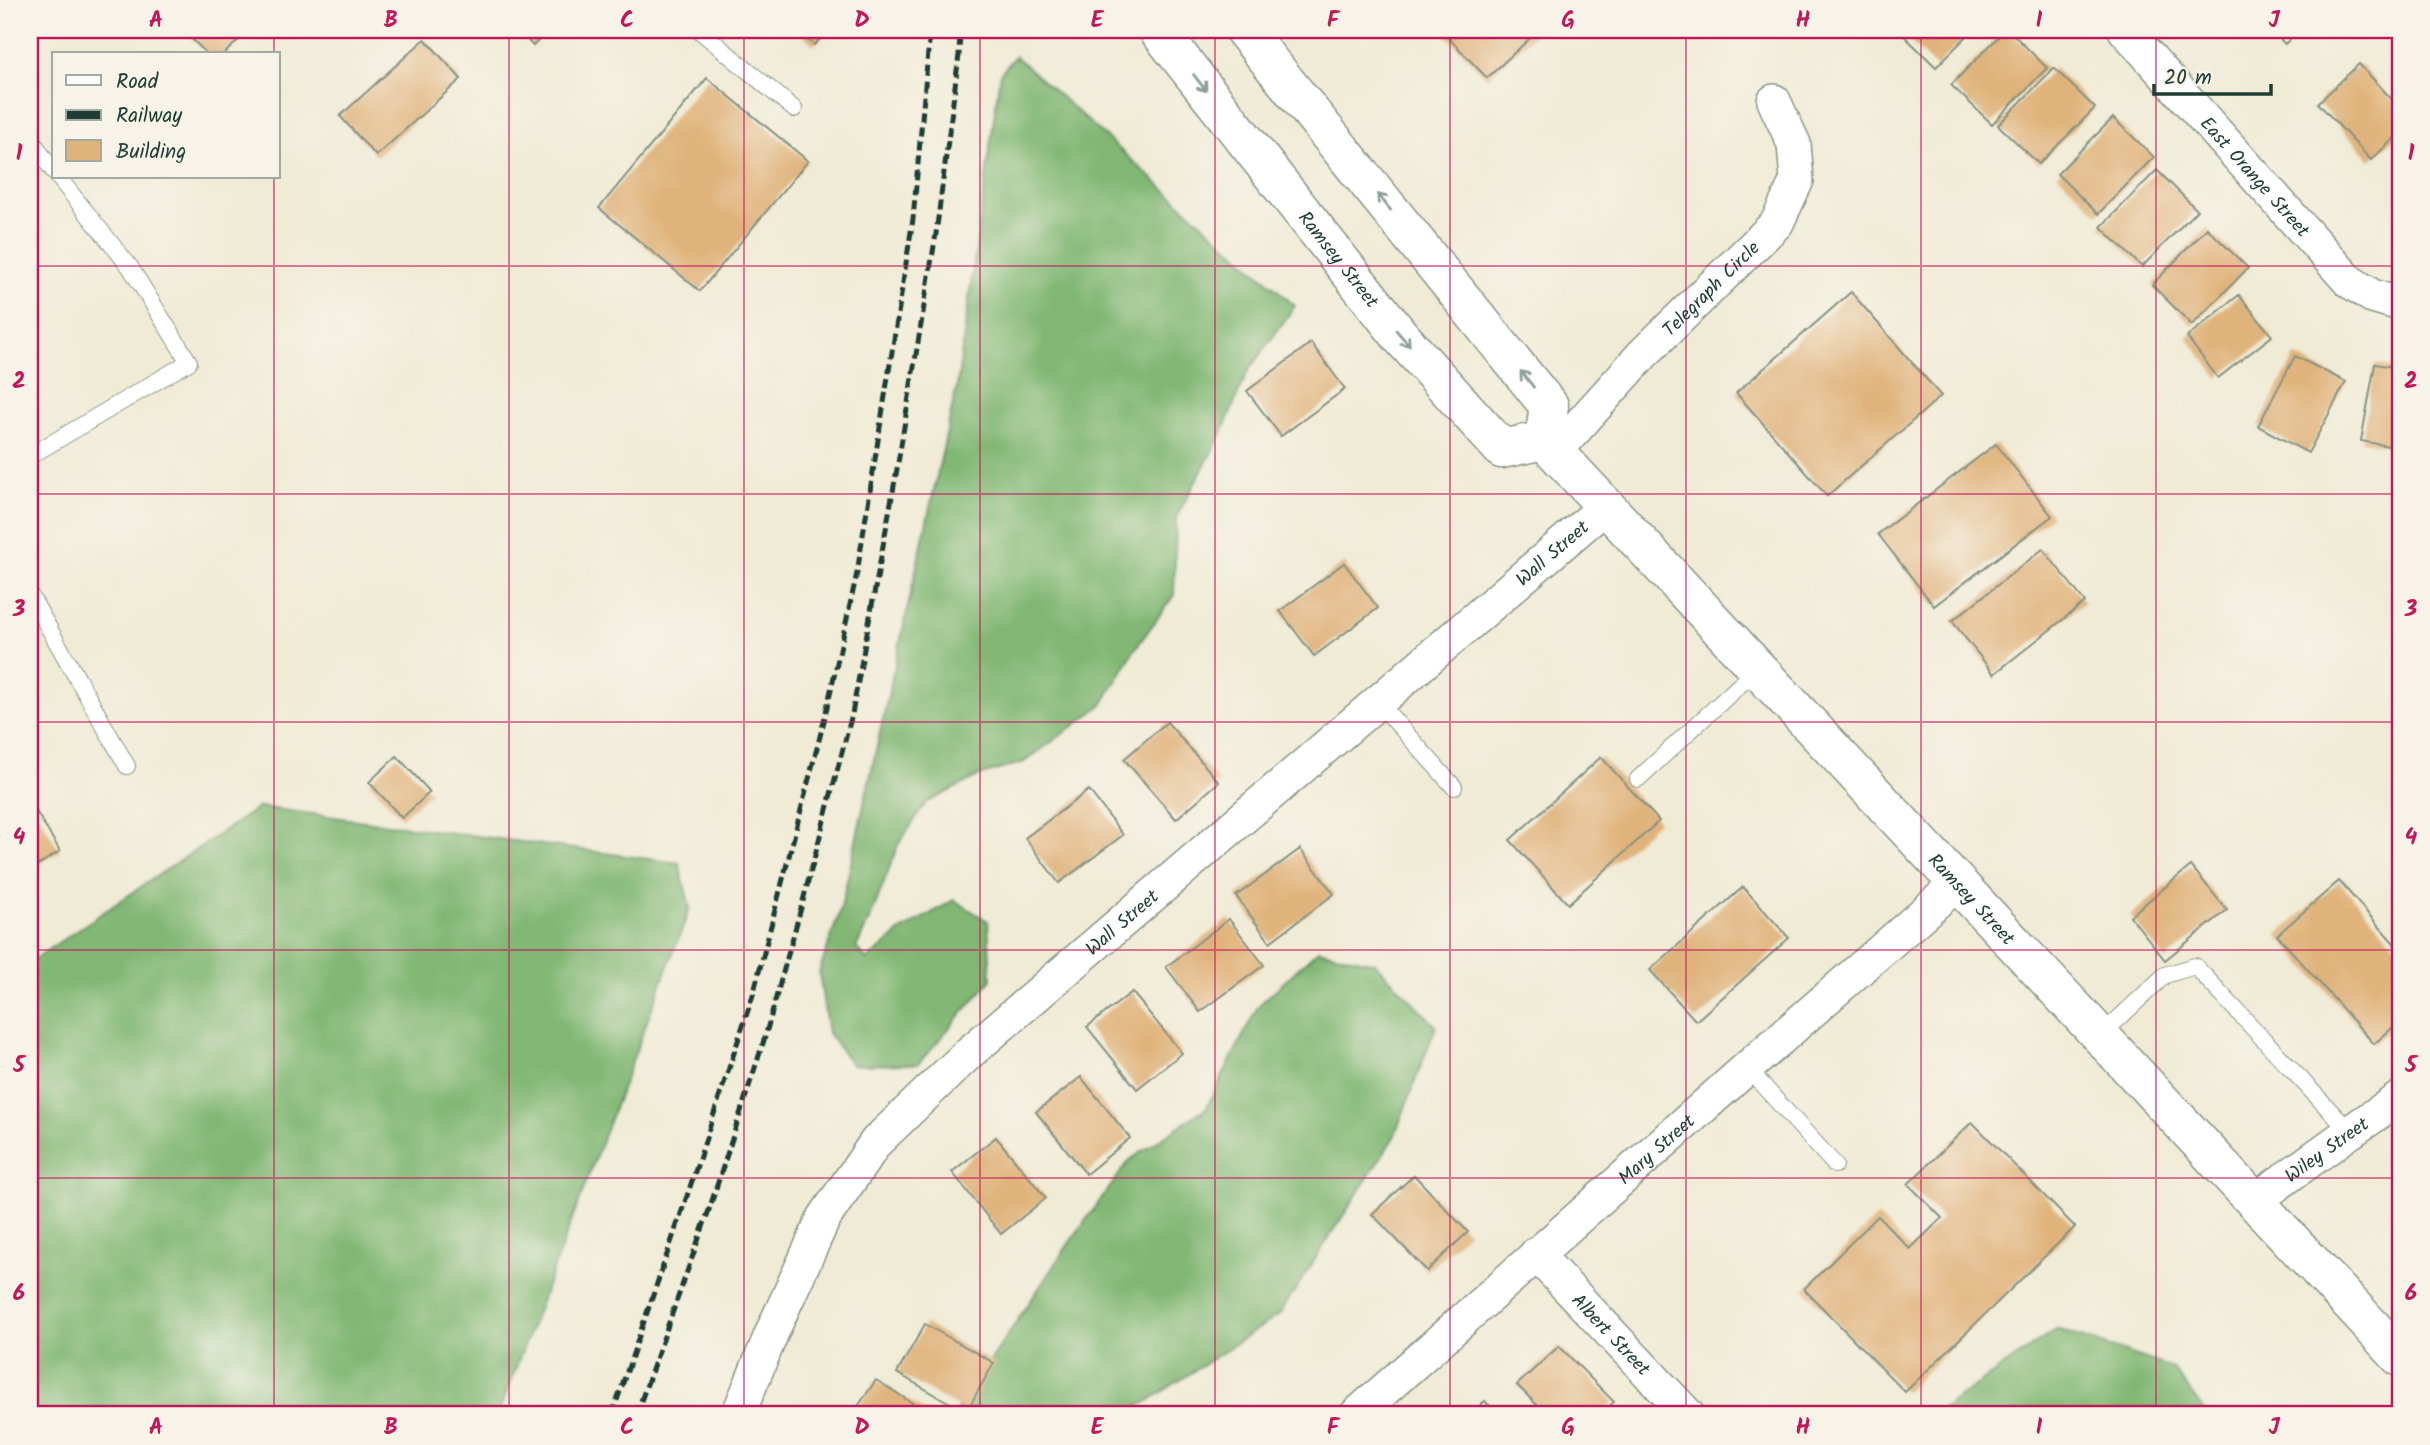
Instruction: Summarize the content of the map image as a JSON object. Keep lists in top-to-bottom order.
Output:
{
  "streets": {
    "main road": ["Ramsey Street"],
    "street": [
      "East Orange Street",
      "Telegraph Circle",
      "Wall Street",
      "Mary Street",
      "Wiley Street",
      "Albert Street"
    ]
  },
  "crossings": [
    ["Ramsey Street", "Telegraph Circle"],
    ["Ramsey Street", "Wall Street"],
    ["Ramsey Street", "Mary Street"],
    ["Ramsey Street", "Wiley Street"],
    ["Mary Street", "Albert Street"]
  ],
  "legend": ["Road", "Railway", "Building"],
  "scale_bar": "20 m",
  "grid": {
    "columns": [
      "A",
      "B",
      "C",
      "D",
      "E",
      "F",
      "G",
      "H",
      "I",
      "J"
    ],
    "rows": [
      "1",
      "2",
      "3",
      "4",
      "5",
      "6"
    ]
  }
}
